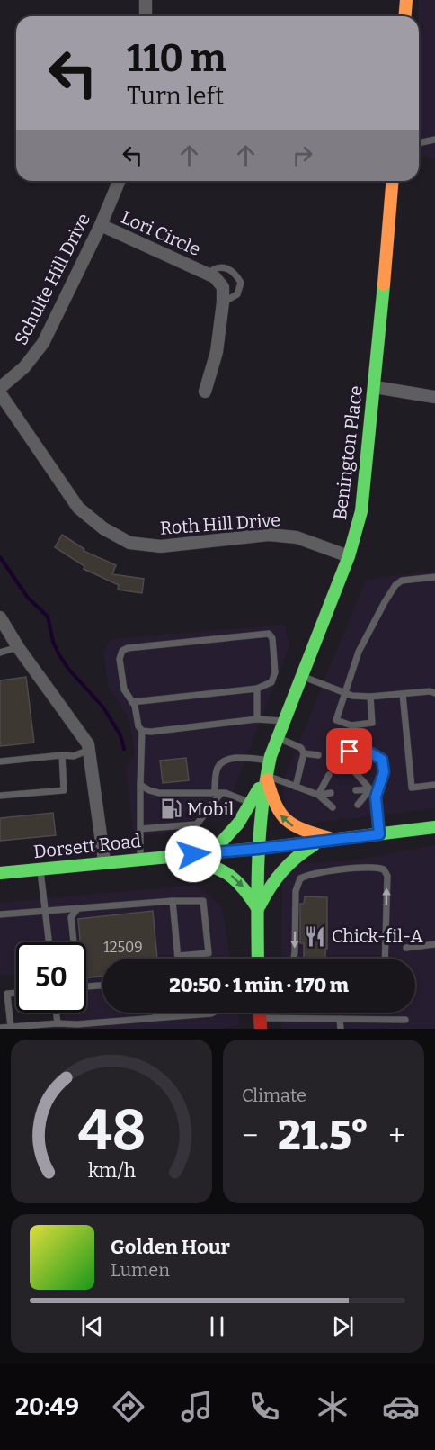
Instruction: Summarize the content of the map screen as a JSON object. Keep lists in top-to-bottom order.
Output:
{
  "streets": {
    "main road": ["Benington Place", "Dorsett Road"],
    "street": ["Lori Circle", "Schulte Hill Drive", "Roth Hill Drive"]
  },
  "crossings": [
    ["Lori Circle", "Schulte Hill Drive"],
    ["Benington Place", "Roth Hill Drive"],
    ["Benington Place", "Dorsett Road"]
  ],
  "places": {
    "fuel station": ["Mobil"],
    "restaurant": ["Chick-fil-A"]
  },
  "house_numbers": ["12509"],
  "page": {
    "turn": ["110 m", "Turn left"],
    "limit": "50",
    "trip": "20:50 · 1 min · 170 m",
    "tile": "Climate",
    "heat": ["−", "21.5°", "+"],
    "song": ["Golden Hour", "Lumen"],
    "tabs": "20:49",
    "gauge": ["48", "km/h"]
  }
}
